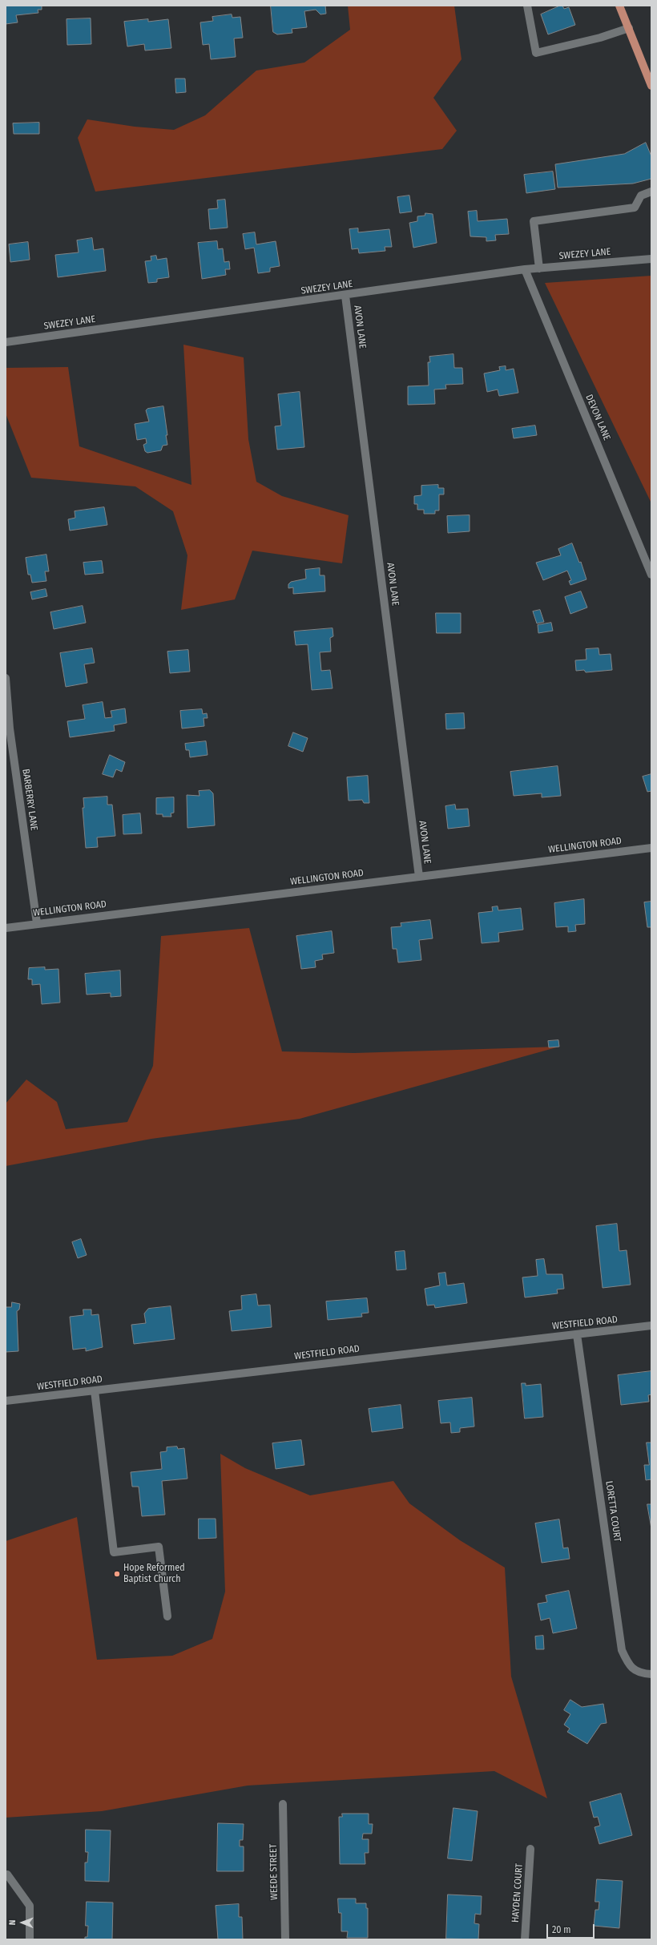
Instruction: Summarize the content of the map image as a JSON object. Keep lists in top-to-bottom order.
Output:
{
  "streets": {
    "street": [
      "SWEZEY LANE",
      "AVON LANE",
      "DEVON LANE",
      "BARBERRY LANE",
      "WELLINGTON ROAD",
      "WESTFIELD ROAD",
      "LORETTA COURT",
      "WEEDE STREET",
      "HAYDEN COURT"
    ]
  },
  "crossings": [
    ["SWEZEY LANE", "AVON LANE"],
    ["SWEZEY LANE", "DEVON LANE"],
    ["AVON LANE", "WELLINGTON ROAD"],
    ["BARBERRY LANE", "WELLINGTON ROAD"],
    ["WESTFIELD ROAD", "LORETTA COURT"]
  ],
  "places": ["Hope Reformed Baptist Church"],
  "scale_bar": "20 m",
  "north": "left"
}
